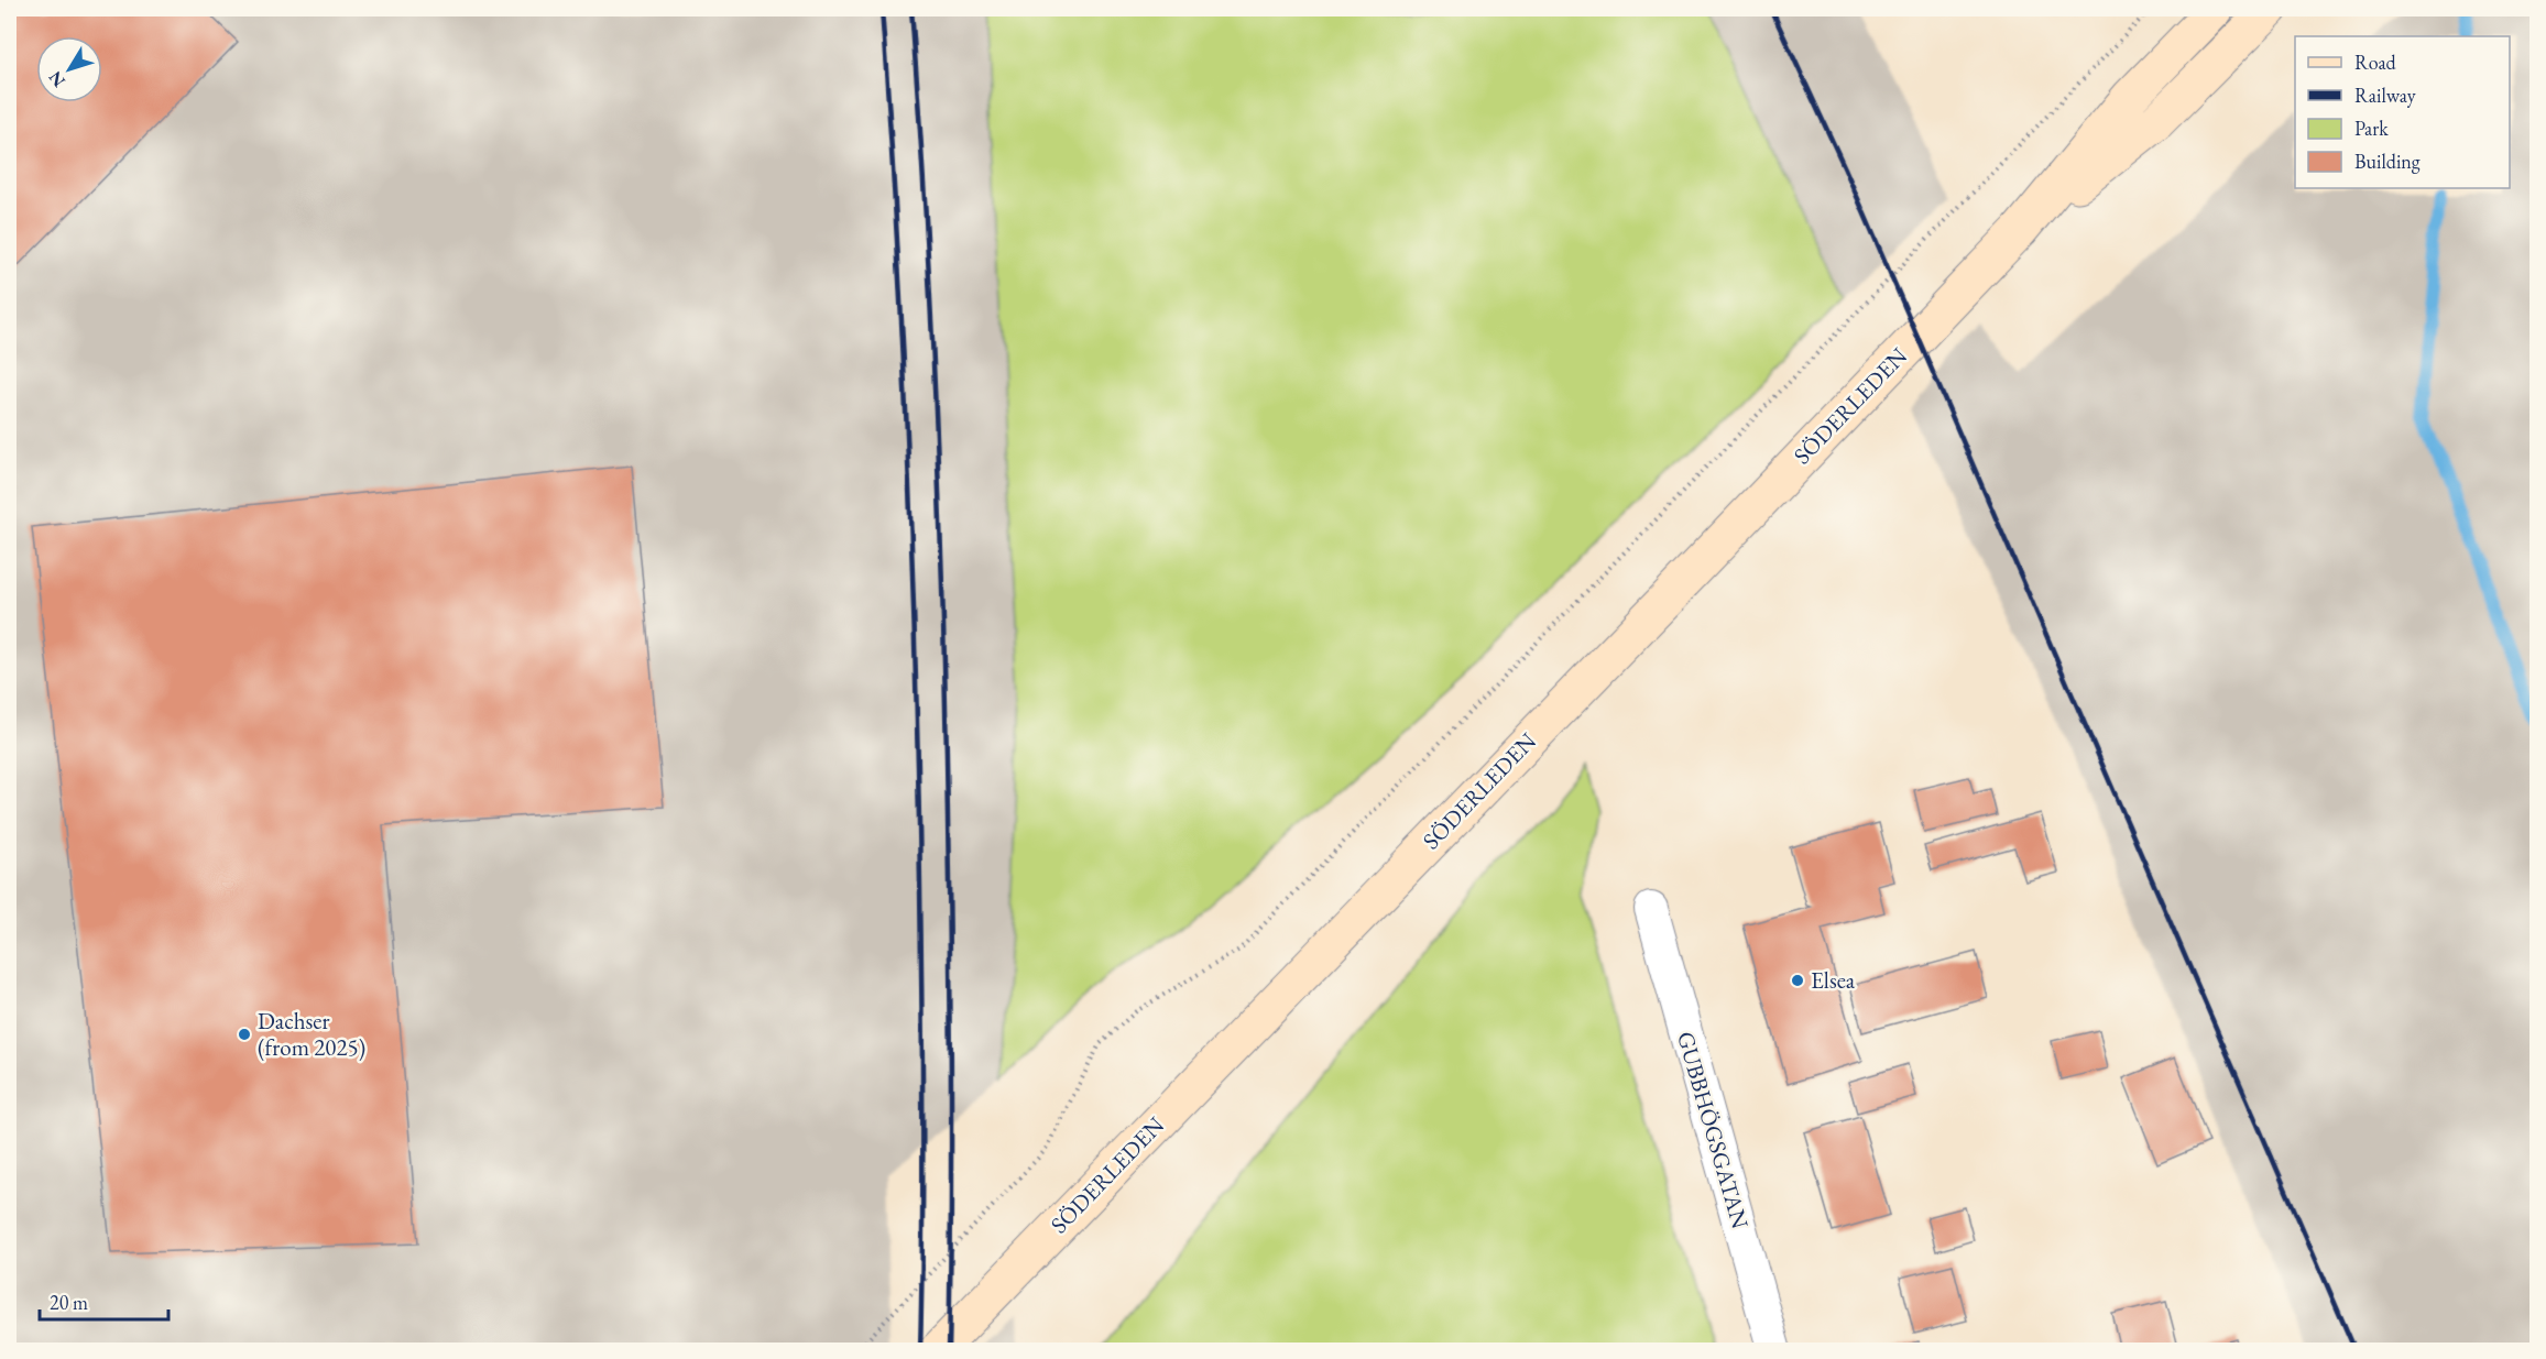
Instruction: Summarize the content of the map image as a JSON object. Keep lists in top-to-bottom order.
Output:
{
  "streets": {
    "street": ["SÖDERLEDEN", "GUBBHÖGSGATAN"]
  },
  "places": ["Elsea", "Dachser (from 2025)"],
  "legend": [
    "Road",
    "Railway",
    "Park",
    "Building"
  ],
  "scale_bar": "20 m",
  "north": "bottom left"
}
